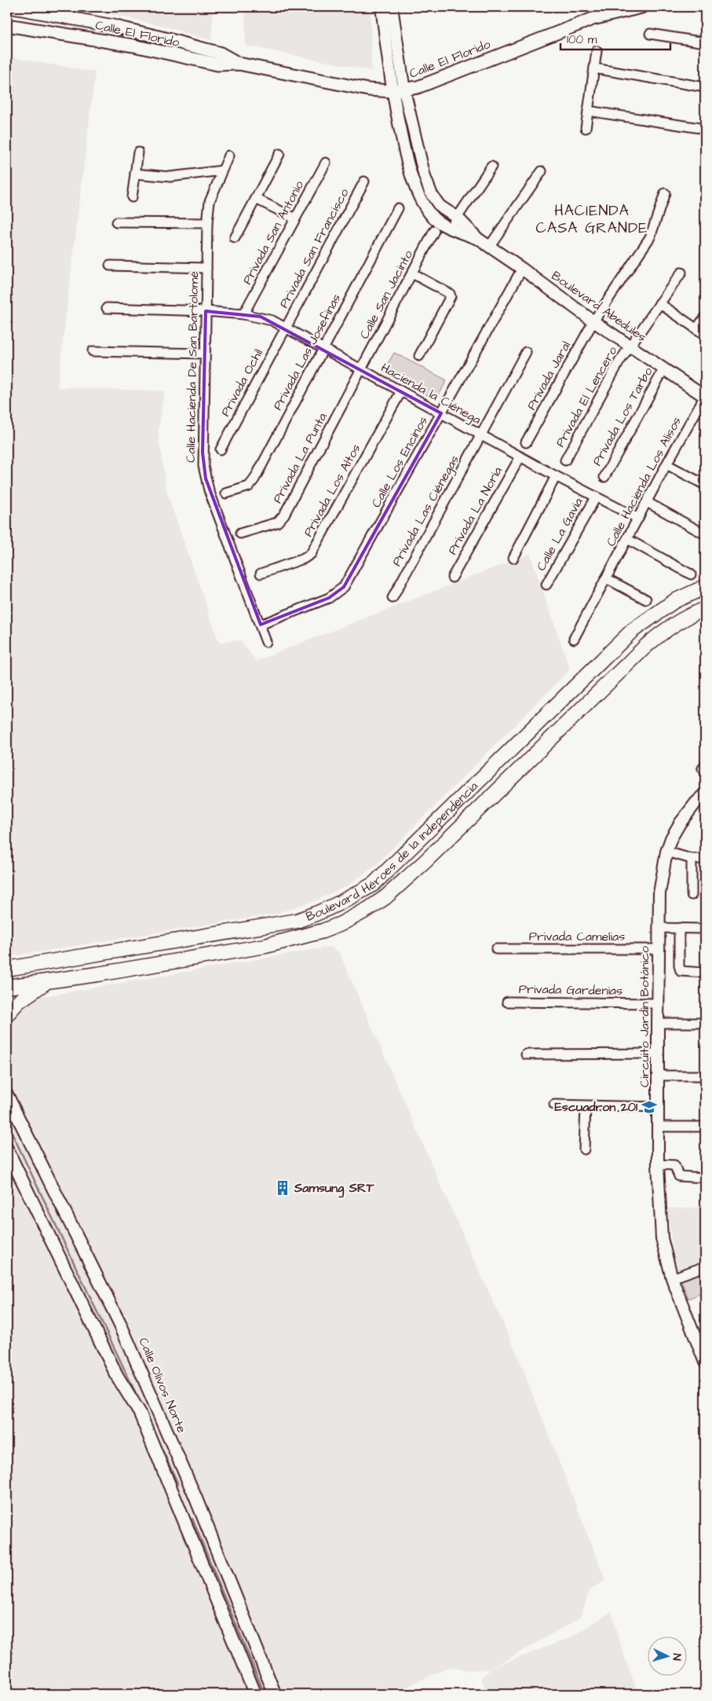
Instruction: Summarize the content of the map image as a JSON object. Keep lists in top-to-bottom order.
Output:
{
  "streets": {
    "main road": ["Calle El Florido", "Boulevard Héroes de la Independencia", "Calle Olivos Norte"],
    "street": [
      "Privada San Antonio",
      "Privada San Francisco",
      "Calle San Jacinto",
      "Boulevard Abedules",
      "Privada Las Josefinas",
      "Calle Hacienda De San Bartolomé",
      "Privada Jaral",
      "Privada Ochil",
      "Hacienda la Ciénega",
      "Privada El Lencero",
      "Privada Los Tarbo",
      "Privada La Punta",
      "Calle Los Encinos",
      "Calle Hacienda Los Alisos",
      "Privada Los Altos",
      "Privada Las Ciénegas",
      "Privada La Noria",
      "Calle La Gavia",
      "Privada Camelias",
      "Privada Gardenias",
      "Circuito Jardín Botánico"
    ]
  },
  "crossings": [
    ["Calle El Florido", "Boulevard Abedules"],
    ["Privada San Antonio", "Hacienda la Ciénega"],
    ["Privada San Francisco", "Privada Ochil"],
    ["Privada San Francisco", "Hacienda la Ciénega"],
    ["Calle San Jacinto", "Hacienda la Ciénega"],
    ["Calle San Jacinto", "Privada La Punta"],
    ["Boulevard Abedules", "Privada Jaral"],
    ["Boulevard Abedules", "Privada El Lencero"],
    ["Boulevard Abedules", "Privada Los Tarbo"],
    ["Boulevard Abedules", "Calle Los Encinos"],
    ["Boulevard Abedules", "Calle Hacienda Los Alisos"],
    ["Privada Las Josefinas", "Hacienda la Ciénega"],
    ["Calle Hacienda De San Bartolomé", "Hacienda la Ciénega"],
    ["Calle Hacienda De San Bartolomé", "Calle Los Encinos"],
    ["Privada Ochil", "Hacienda la Ciénega"],
    ["Hacienda la Ciénega", "Privada La Punta"],
    ["Hacienda la Ciénega", "Calle Los Encinos"],
    ["Hacienda la Ciénega", "Calle Hacienda Los Alisos"],
    ["Hacienda la Ciénega", "Privada Los Altos"],
    ["Hacienda la Ciénega", "Privada Las Ciénegas"],
    ["Hacienda la Ciénega", "Privada La Noria"],
    ["Hacienda la Ciénega", "Calle La Gavia"],
    ["Privada Camelias", "Circuito Jardín Botánico"],
    ["Privada Gardenias", "Circuito Jardín Botánico"]
  ],
  "districts": ["HACIENDA CASA GRANDE"],
  "places": {
    "school or university": ["Escuadron 201"],
    "building": ["Samsung SRT"]
  },
  "scale_bar": "100 m",
  "north": "right"
}
